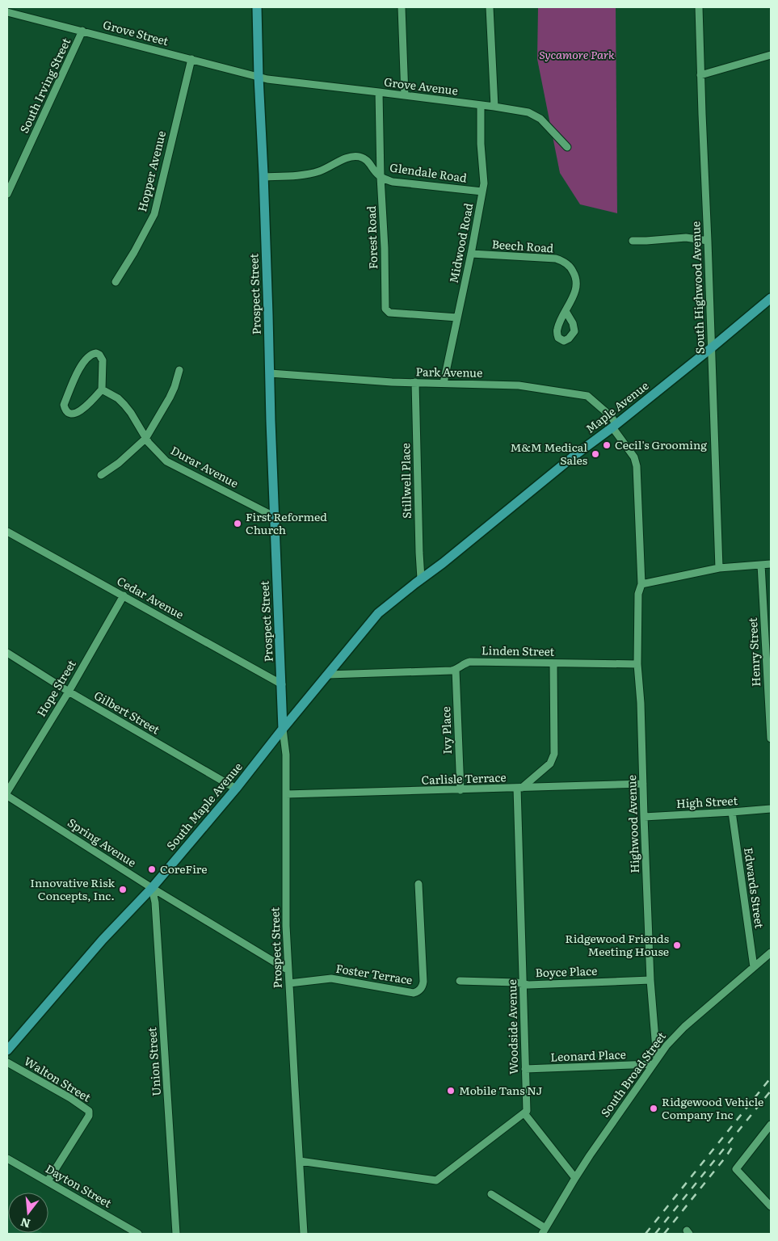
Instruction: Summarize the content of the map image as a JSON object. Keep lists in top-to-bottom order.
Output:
{
  "streets": {
    "main road": ["Prospect Street", "Maple Avenue", "South Maple Avenue"],
    "street": [
      "Grove Street",
      "South Irving Street",
      "Grove Avenue",
      "Hopper Avenue",
      "Glendale Road",
      "Forest Road",
      "Midwood Road",
      "Beech Road",
      "South Highwood Avenue",
      "Park Avenue",
      "Durar Avenue",
      "Stillwell Place",
      "Cedar Avenue",
      "Linden Street",
      "Henry Street",
      "Hope Street",
      "Gilbert Street",
      "Ivy Place",
      "Carlisle Terrace",
      "High Street",
      "Highwood Avenue",
      "Spring Avenue",
      "Edwards Street",
      "Boyce Place",
      "Foster Terrace",
      "Woodside Avenue",
      "Leonard Place",
      "Union Street",
      "South Broad Street",
      "Walton Street",
      "Dayton Street"
    ]
  },
  "crossings": [
    ["Grove Street", "South Irving Street"],
    ["Grove Street", "Grove Avenue"],
    ["Grove Street", "Hopper Avenue"],
    ["Grove Street", "Prospect Street"],
    ["Grove Avenue", "Forest Road"],
    ["Grove Avenue", "Midwood Road"],
    ["Grove Avenue", "Prospect Street"],
    ["Glendale Road", "Forest Road"],
    ["Glendale Road", "Midwood Road"],
    ["Glendale Road", "Prospect Street"],
    ["Forest Road", "Midwood Road"],
    ["Midwood Road", "Beech Road"],
    ["Midwood Road", "Park Avenue"],
    ["South Highwood Avenue", "Maple Avenue"],
    ["Prospect Street", "Park Avenue"],
    ["Prospect Street", "Durar Avenue"],
    ["Prospect Street", "Cedar Avenue"],
    ["Prospect Street", "Carlisle Terrace"],
    ["Prospect Street", "South Maple Avenue"],
    ["Prospect Street", "Spring Avenue"],
    ["Prospect Street", "Foster Terrace"],
    ["Park Avenue", "Maple Avenue"],
    ["Park Avenue", "Stillwell Place"],
    ["Park Avenue", "Highwood Avenue"],
    ["Maple Avenue", "Stillwell Place"],
    ["Maple Avenue", "South Maple Avenue"],
    ["Maple Avenue", "Highwood Avenue"],
    ["Stillwell Place", "South Maple Avenue"],
    ["Cedar Avenue", "Hope Street"],
    ["Linden Street", "Ivy Place"],
    ["Linden Street", "South Maple Avenue"],
    ["Linden Street", "Highwood Avenue"],
    ["Hope Street", "Gilbert Street"],
    ["Gilbert Street", "South Maple Avenue"],
    ["Ivy Place", "Carlisle Terrace"],
    ["Carlisle Terrace", "Highwood Avenue"],
    ["Carlisle Terrace", "Woodside Avenue"],
    ["High Street", "Highwood Avenue"],
    ["High Street", "Edwards Street"],
    ["South Maple Avenue", "Spring Avenue"],
    ["South Maple Avenue", "Union Street"],
    ["Highwood Avenue", "Boyce Place"],
    ["Highwood Avenue", "Leonard Place"],
    ["Highwood Avenue", "South Broad Street"],
    ["Spring Avenue", "Union Street"],
    ["Edwards Street", "South Broad Street"],
    ["Boyce Place", "Woodside Avenue"],
    ["Woodside Avenue", "Leonard Place"],
    ["Leonard Place", "South Broad Street"],
    ["Walton Street", "Dayton Street"]
  ],
  "parks": ["Sycamore Park"],
  "places": [
    "Cecil's Grooming",
    "M&M Medical Sales",
    "First Reformed Church",
    "CoreFire",
    "Innovative Risk Concepts, Inc.",
    "Ridgewood Friends Meeting House",
    "Mobile Tans NJ",
    "Ridgewood Vehicle Company Inc"
  ],
  "north": "bottom"
}
